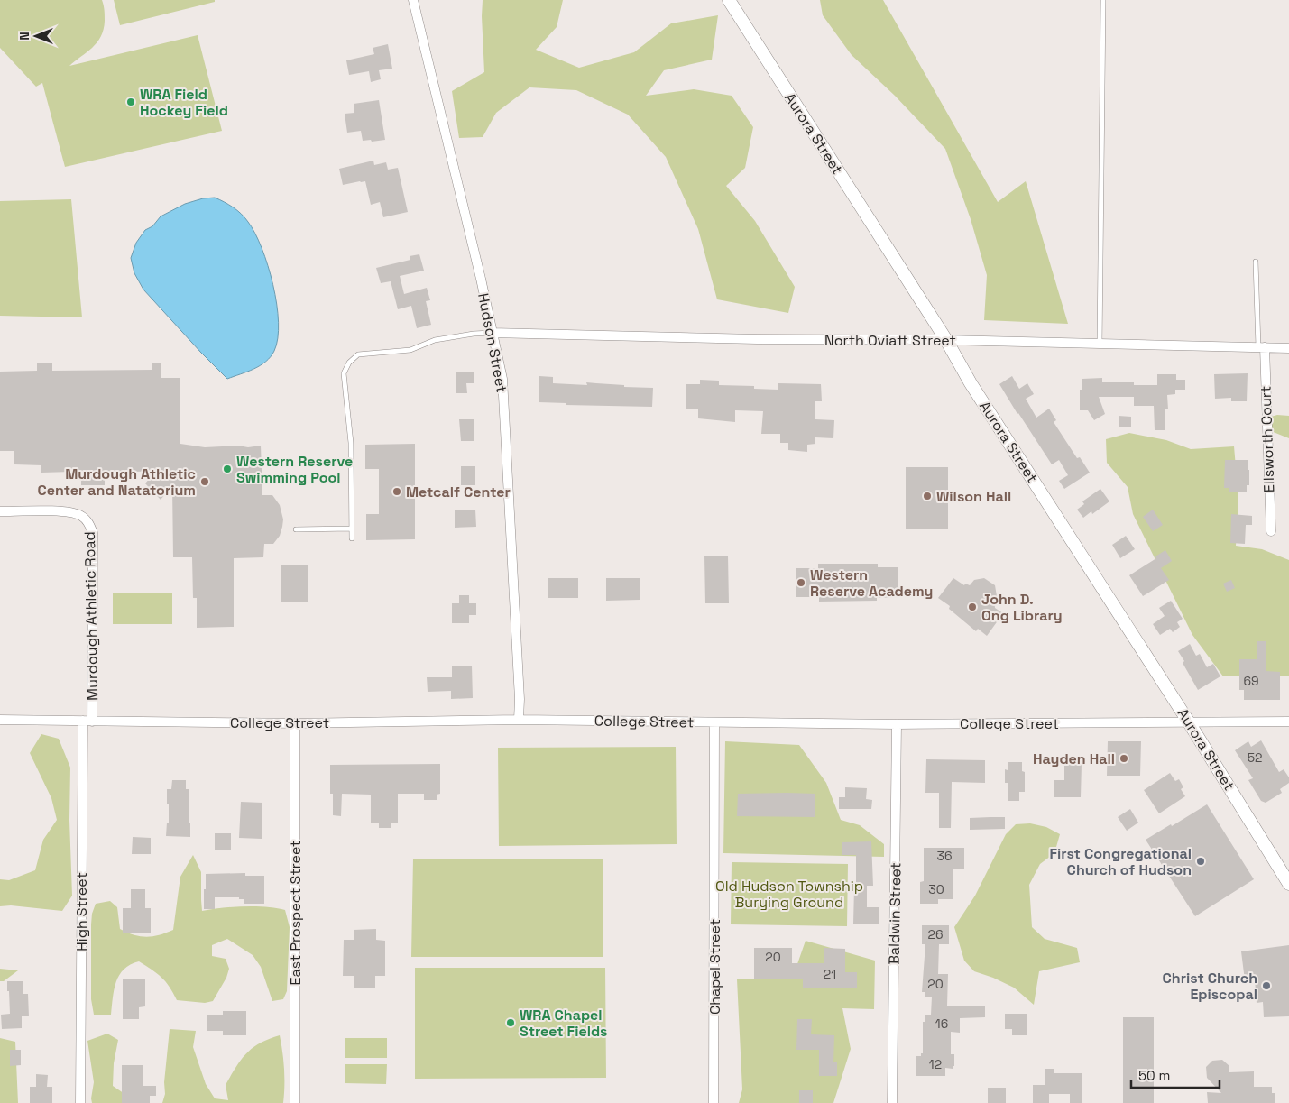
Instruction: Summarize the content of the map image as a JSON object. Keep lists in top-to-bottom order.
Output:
{
  "streets": {
    "street": [
      "Aurora Street",
      "North Oviatt Street",
      "Hudson Street",
      "Ellsworth Court",
      "Murdough Athletic Road",
      "College Street",
      "High Street",
      "East Prospect Street",
      "Baldwin Street",
      "Chapel Street"
    ]
  },
  "crossings": [
    ["Aurora Street", "North Oviatt Street"],
    ["Aurora Street", "College Street"],
    ["North Oviatt Street", "Hudson Street"],
    ["North Oviatt Street", "Ellsworth Court"],
    ["Hudson Street", "College Street"],
    ["Murdough Athletic Road", "College Street"],
    ["Murdough Athletic Road", "High Street"],
    ["College Street", "High Street"],
    ["College Street", "East Prospect Street"],
    ["College Street", "Baldwin Street"],
    ["College Street", "Chapel Street"]
  ],
  "parks": ["Old Hudson Township Burying Ground"],
  "places": [
    "WRA Field Hockey Field",
    "Western Reserve Swimming Pool",
    "Murdough Athletic Center and Natatorium",
    "Metcalf Center",
    "Wilson Hall",
    "Western Reserve Academy",
    "John D. Ong Library",
    "Hayden Hall",
    "First Congregational Church of Hudson",
    "Christ Church Episcopal",
    "WRA Chapel Street Fields"
  ],
  "house_numbers": [
    "69",
    "52",
    "36",
    "30",
    "26",
    "20",
    "21",
    "20",
    "16",
    "12"
  ],
  "scale_bar": "50 m",
  "north": "left"
}
